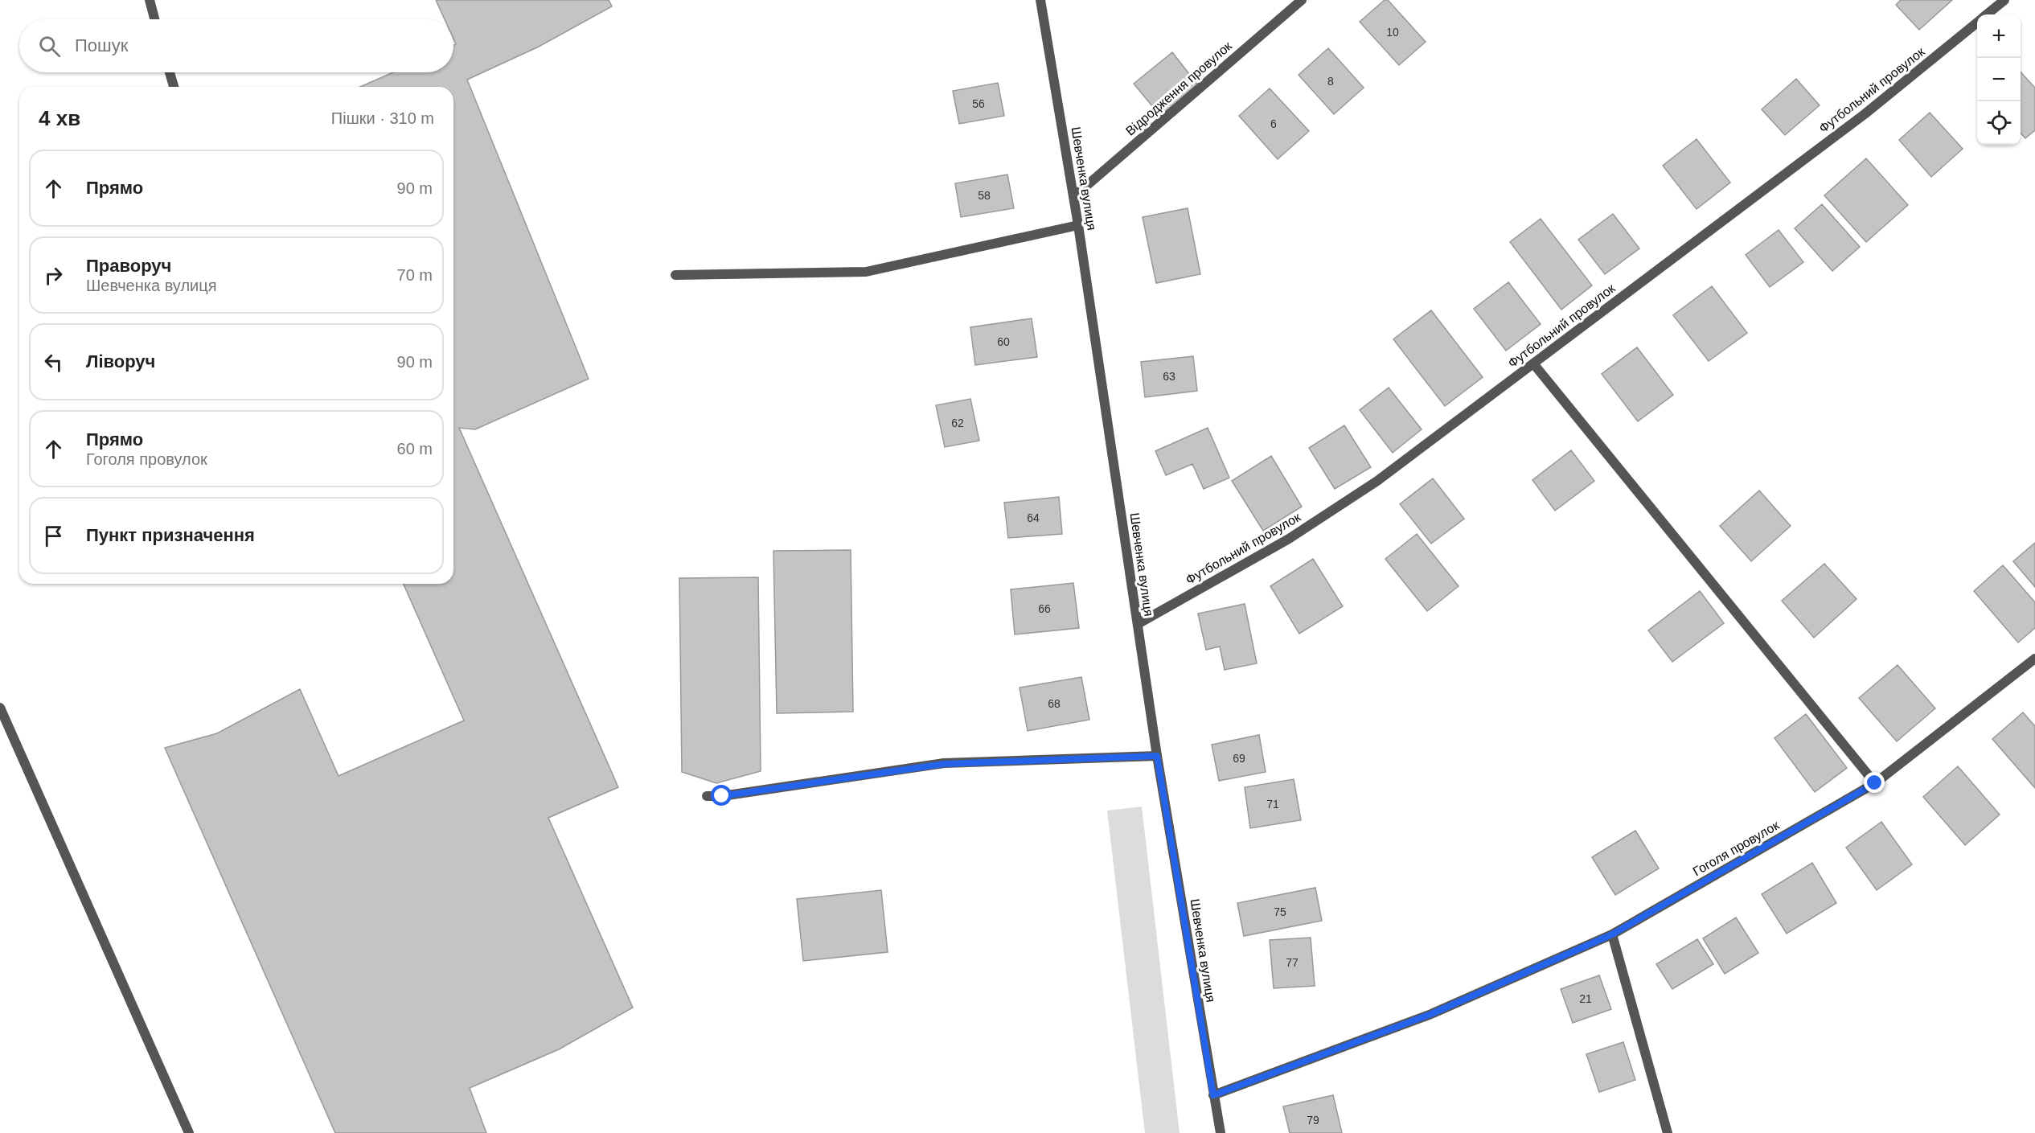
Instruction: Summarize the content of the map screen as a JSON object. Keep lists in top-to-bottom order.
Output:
{
  "streets": {
    "street": [
      "Відродження провулок",
      "Футбольний провулок",
      "Шевченка вулиця",
      "Гоголя провулок"
    ]
  },
  "crossings": [
    ["Відродження провулок", "Шевченка вулиця"],
    ["Футбольний провулок", "Шевченка вулиця"],
    ["Шевченка вулиця", "Гоголя провулок"]
  ],
  "house_numbers": [
    "10",
    "8",
    "56",
    "6",
    "58",
    "60",
    "63",
    "62",
    "64",
    "66",
    "68",
    "69",
    "71",
    "75",
    "77",
    "21",
    "79"
  ],
  "page": {
    "map_buttons": ["+", "−"],
    "search": "Пошук",
    "heading": ["4 хв", "Пішки · 310 m"],
    "list": [
      ["Прямо", "90 m"],
      ["Праворуч", "Шевченка вулиця", "70 m"],
      ["Ліворуч", "90 m"],
      ["Прямо", "Гоголя провулок", "60 m"],
      "Пункт призначення"
    ]
  }
}
